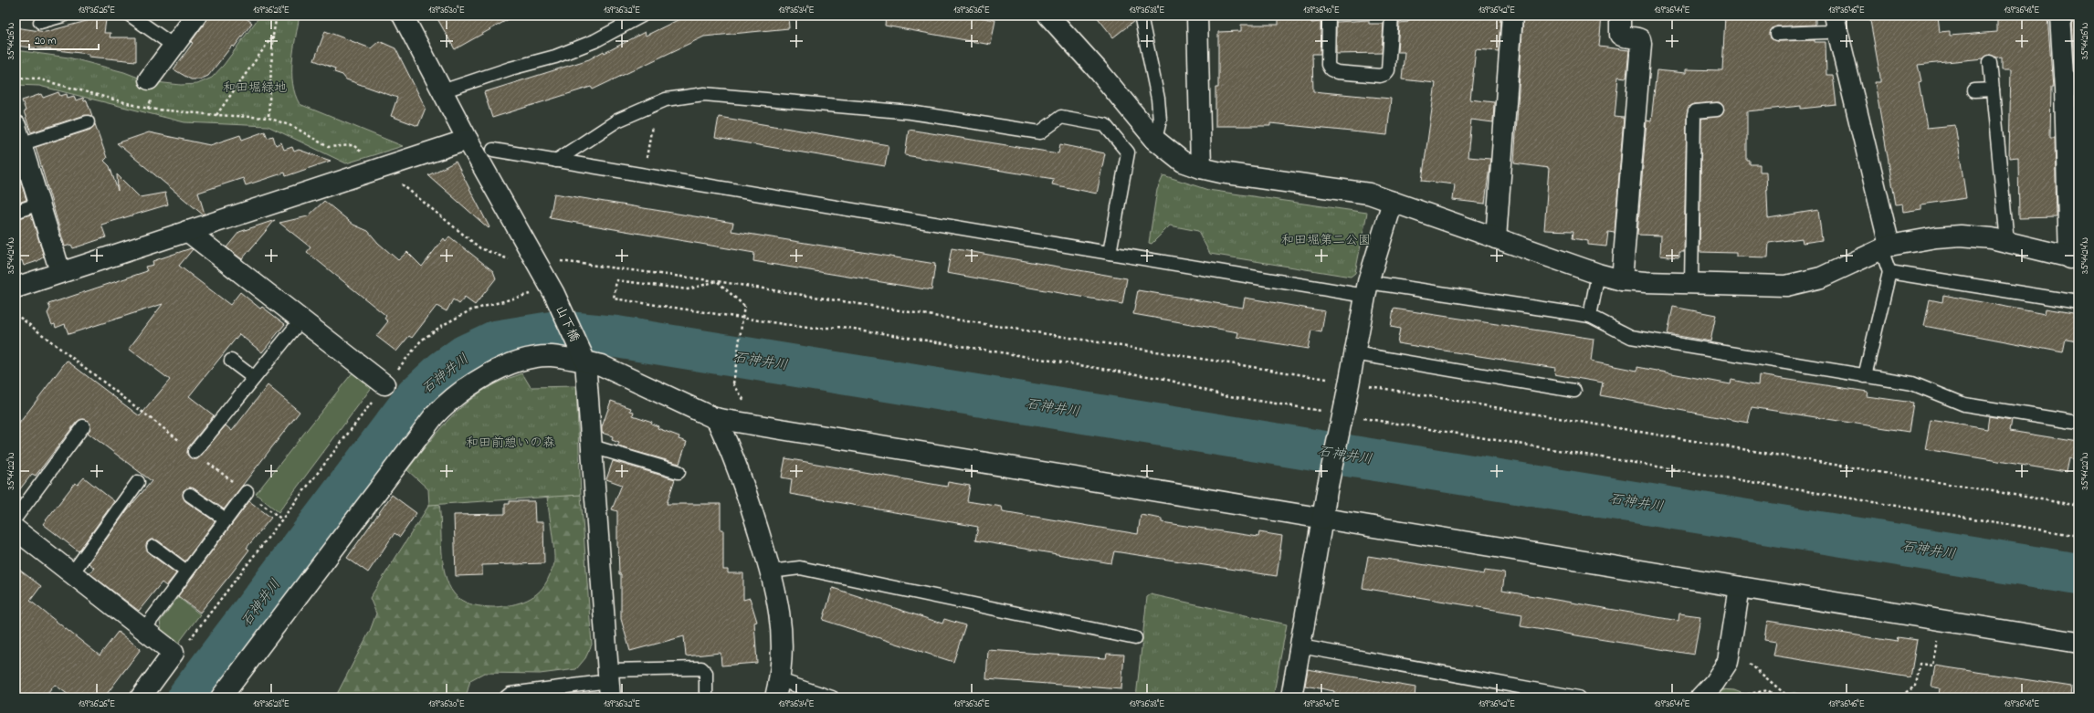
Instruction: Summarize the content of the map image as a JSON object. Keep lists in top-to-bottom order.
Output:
{
  "streets": {
    "street": ["山下橋"]
  },
  "water": ["石神井川"],
  "parks": ["和田堀緑地", "和田堀第二公園", "和田前憩いの森"],
  "scale_bar": "20 m",
  "coordinates": [
    "139°36'26\"E",
    "139°36'28\"E",
    "139°36'30\"E",
    "139°36'32\"E",
    "139°36'34\"E",
    "139°36'36\"E",
    "139°36'38\"E",
    "139°36'40\"E",
    "139°36'42\"E",
    "139°36'44\"E",
    "139°36'46\"E",
    "139°36'48\"E",
    "35°44'26\"N",
    "35°44'24\"N",
    "35°44'22\"N"
  ]
}
